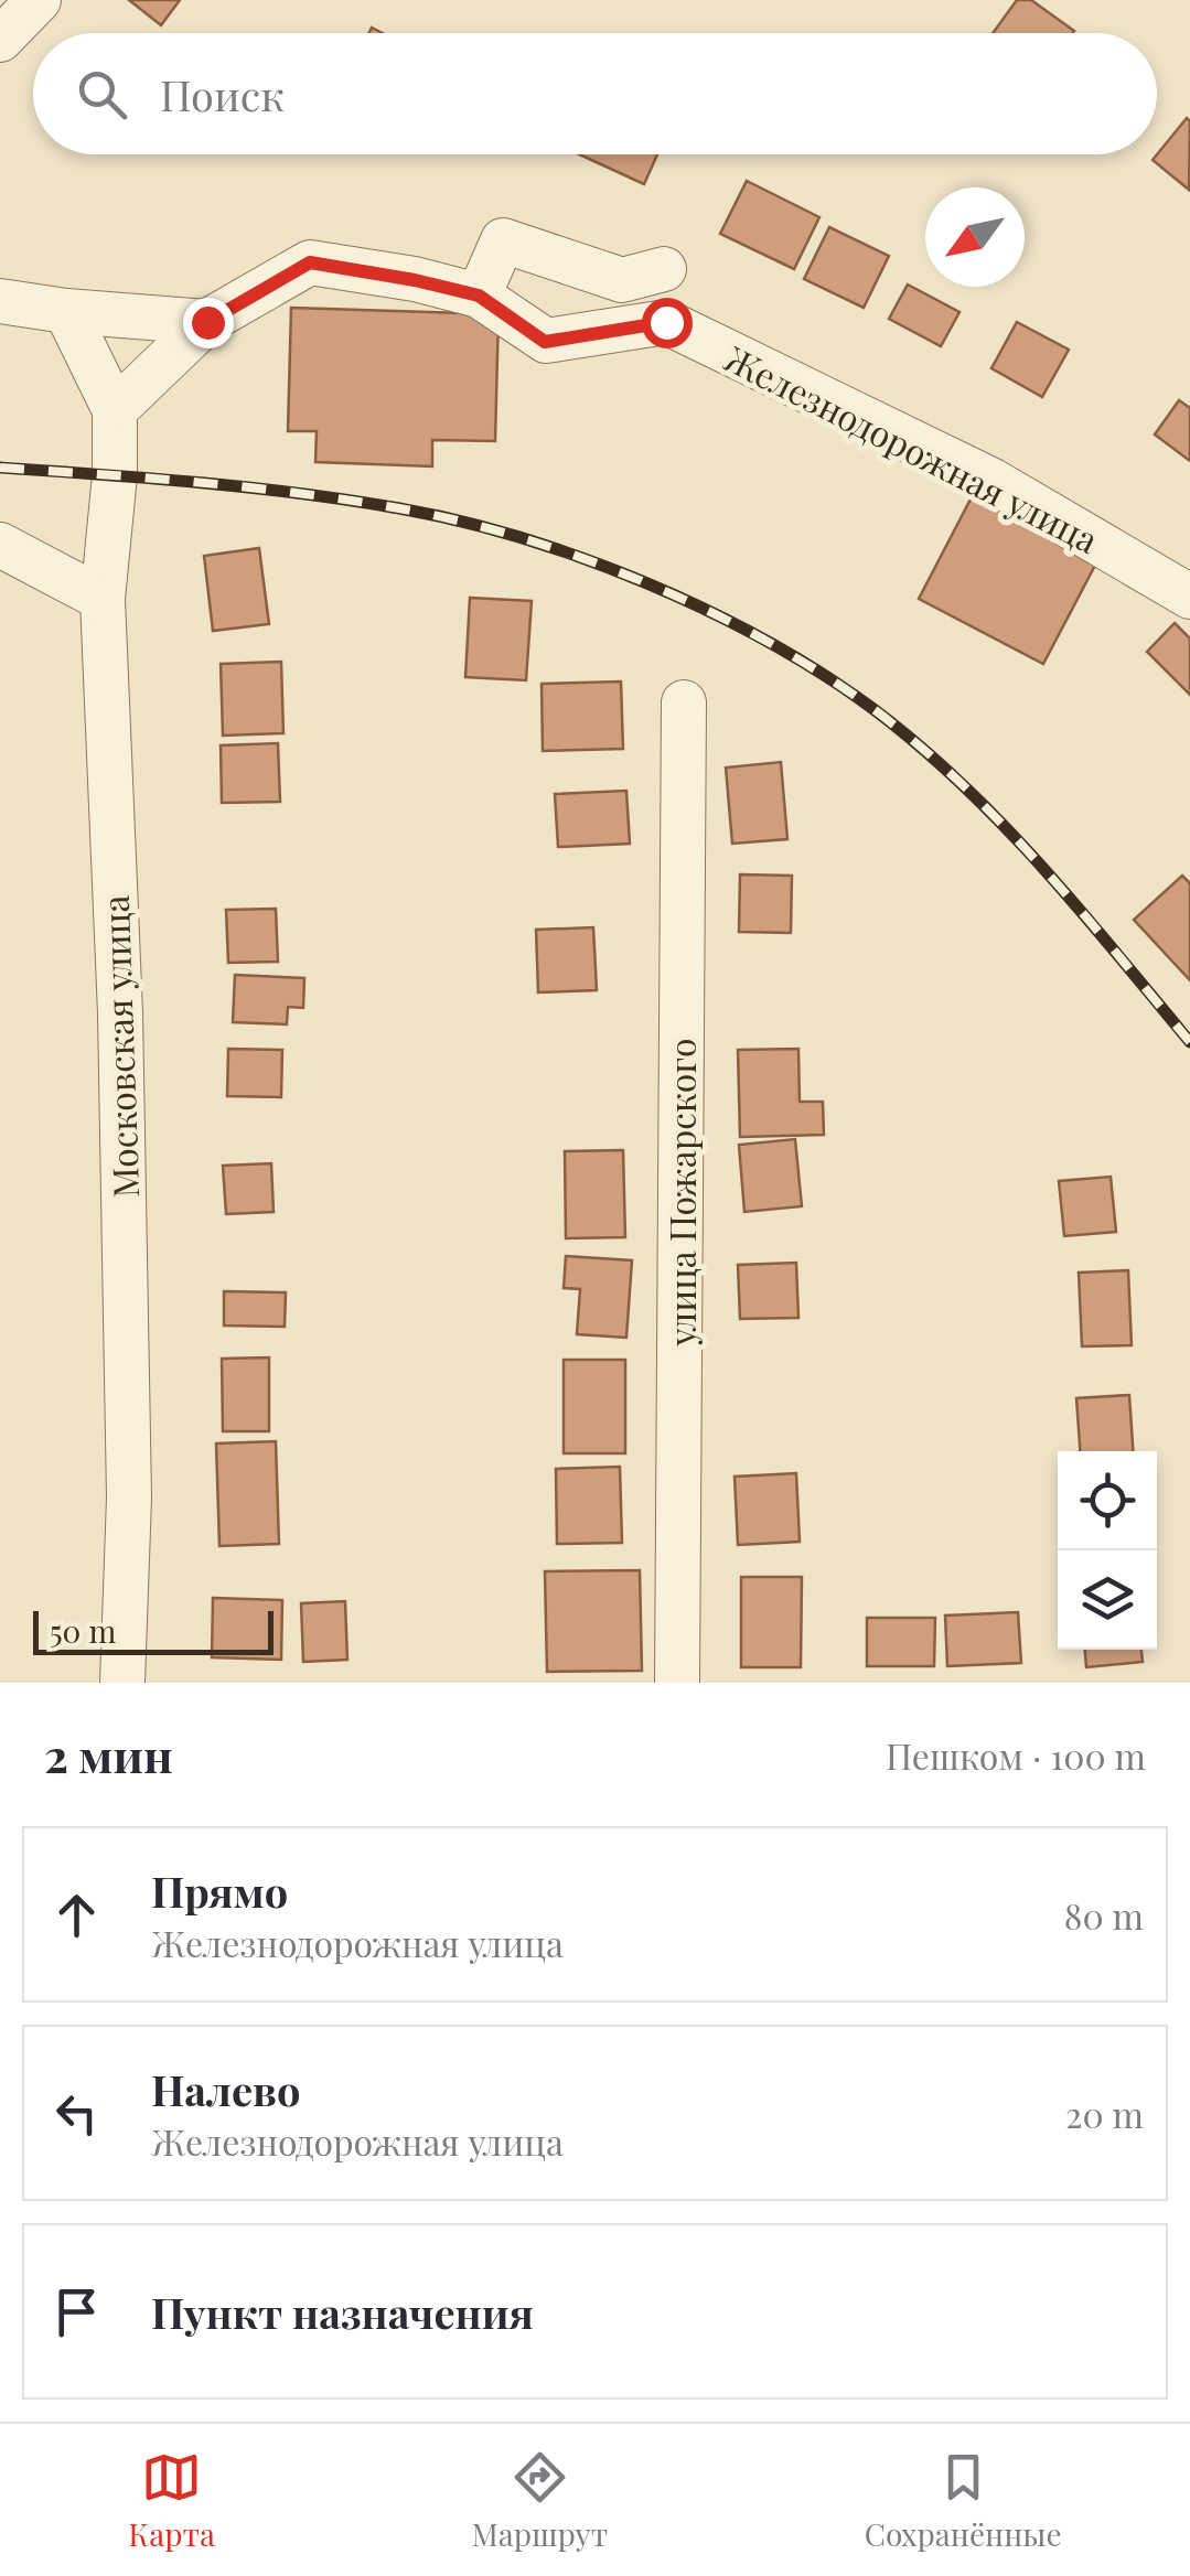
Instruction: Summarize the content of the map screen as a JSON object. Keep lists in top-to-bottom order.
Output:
{
  "streets": {
    "street": ["Железнодорожная улица", "Московская улица", "улица Пожарского"]
  },
  "crossings": [
    ["Железнодорожная улица", "Московская улица"]
  ],
  "scale_bar": "50 m",
  "north": "bottom left",
  "page": {
    "search": "Поиск",
    "scale": "50 m",
    "heading": ["2 мин", "Пешком · 100 m"],
    "list": [
      ["Прямо", "Железнодорожная улица", "80 m"],
      ["Налево", "Железнодорожная улица", "20 m"],
      "Пункт назначения"
    ],
    "nav": ["Карта", "Маршрут", "Сохранённые"]
  }
}
